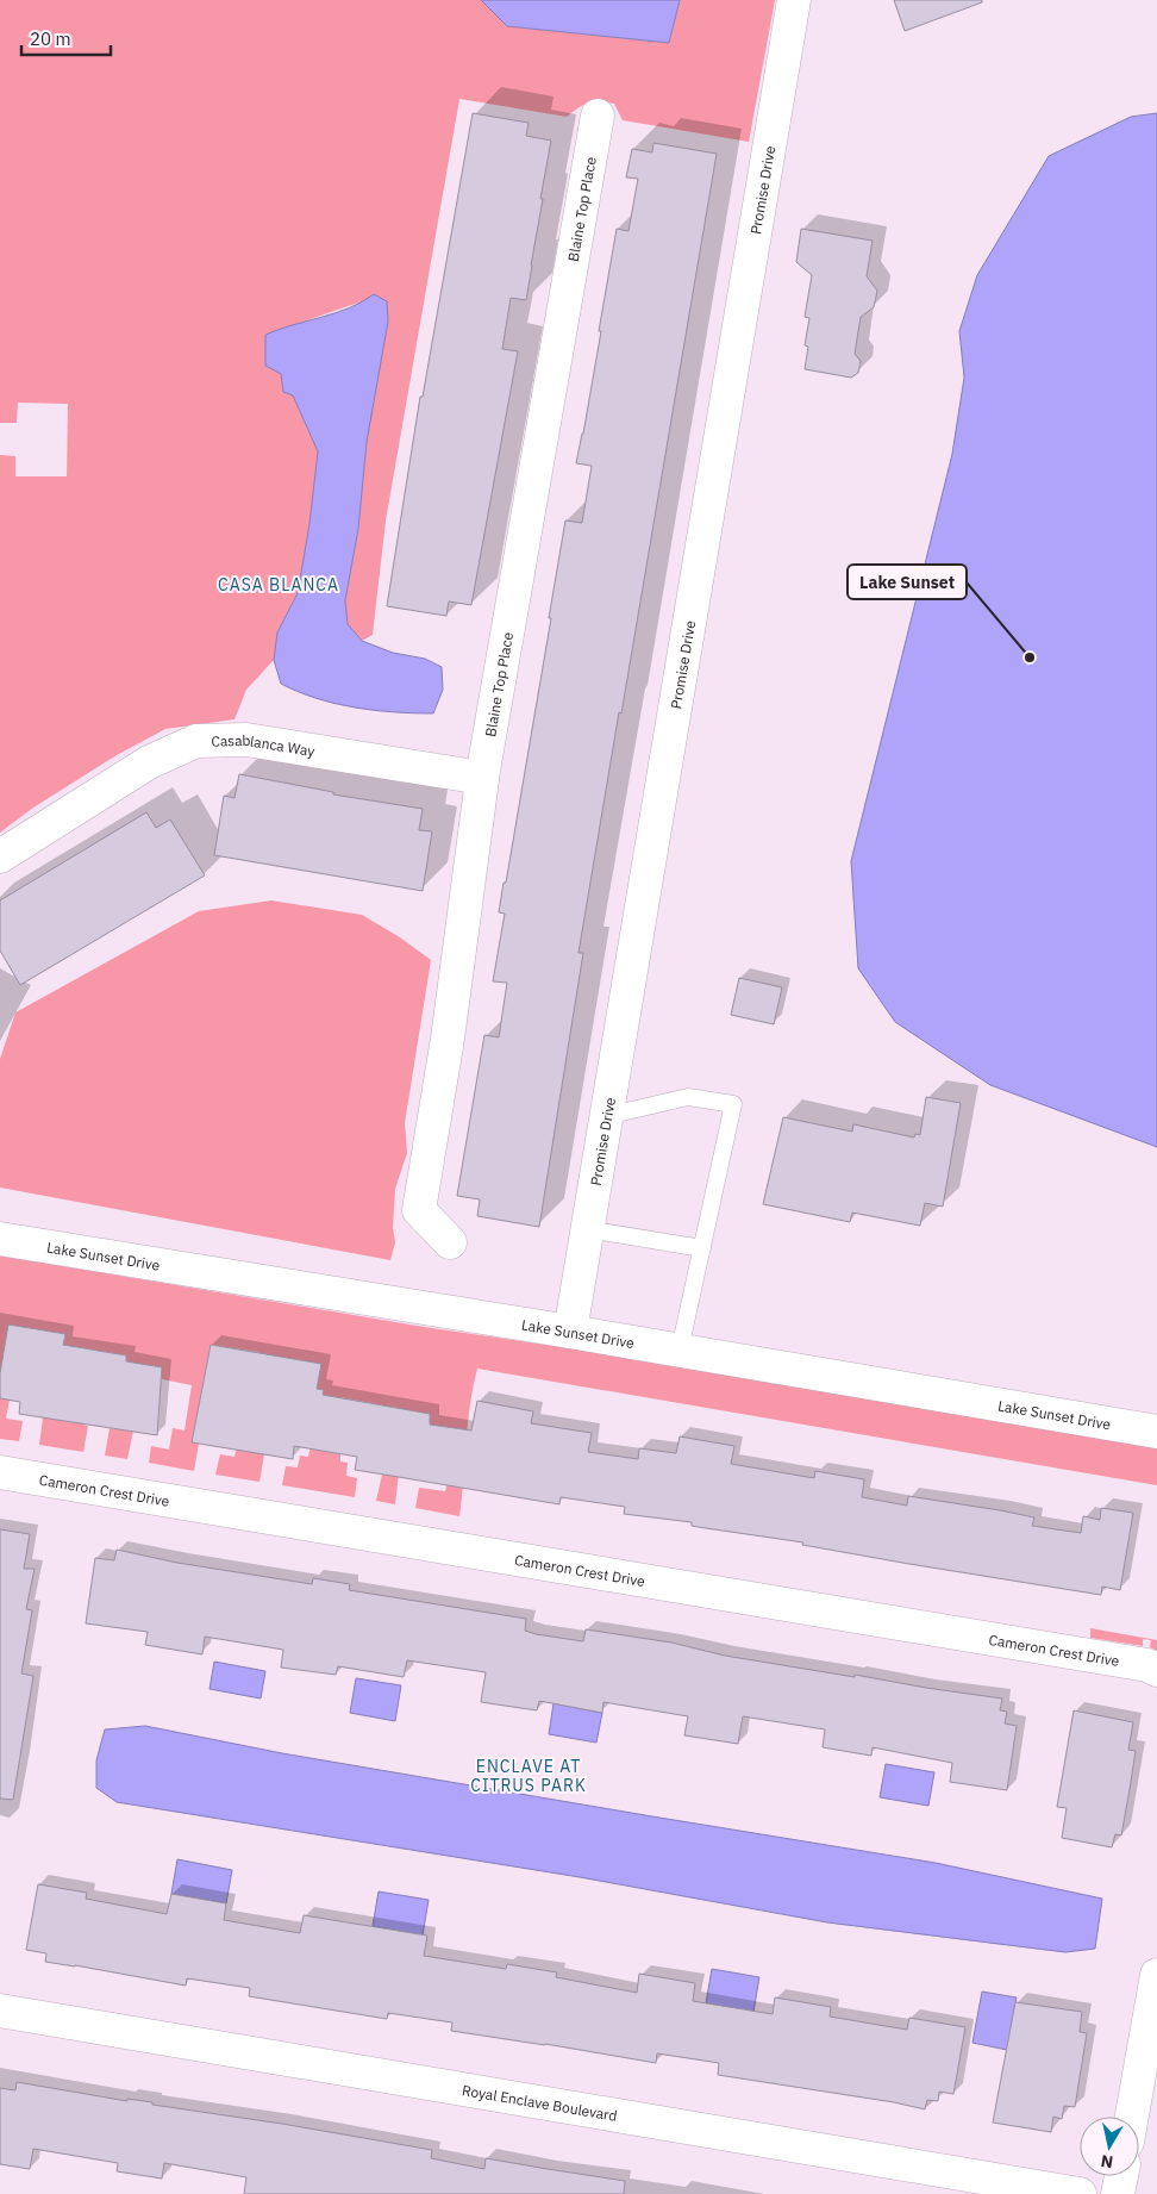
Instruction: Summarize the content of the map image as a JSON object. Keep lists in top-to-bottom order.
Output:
{
  "streets": {
    "street": [
      "Promise Drive",
      "Blaine Top Place",
      "Casablanca Way",
      "Lake Sunset Drive",
      "Cameron Crest Drive",
      "Royal Enclave Boulevard"
    ]
  },
  "crossings": [
    ["Promise Drive", "Lake Sunset Drive"],
    ["Blaine Top Place", "Casablanca Way"]
  ],
  "districts": ["CASA BLANCA", "ENCLAVE AT CITRUS PARK"],
  "places": ["Lake Sunset"],
  "scale_bar": "20 m",
  "north": "bottom"
}
